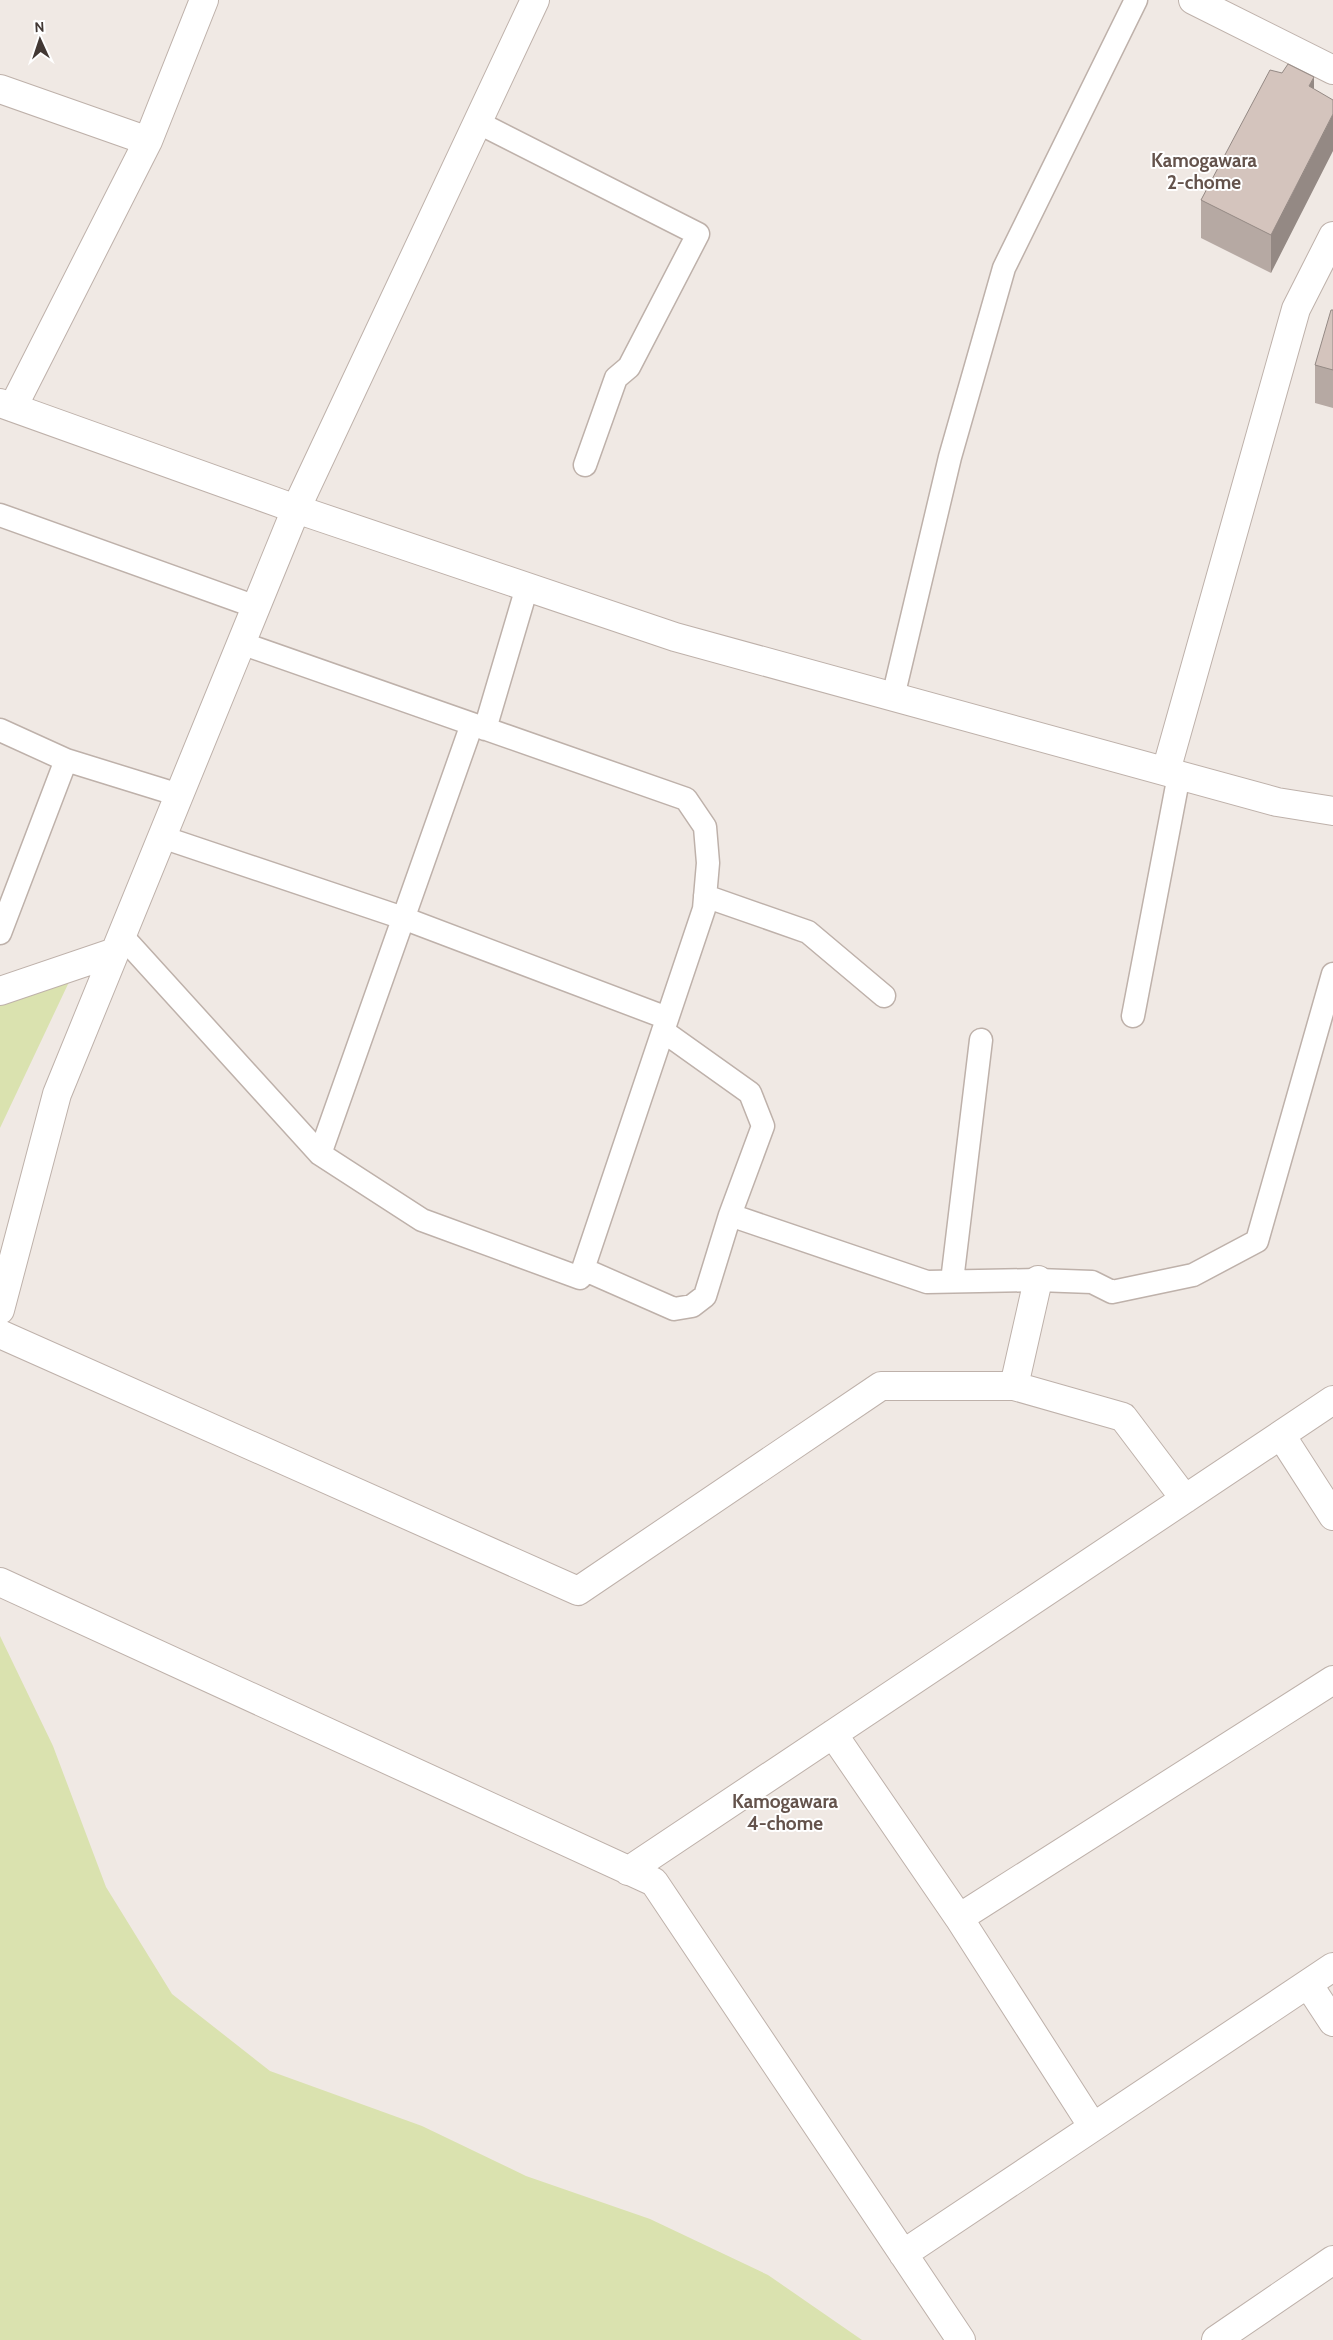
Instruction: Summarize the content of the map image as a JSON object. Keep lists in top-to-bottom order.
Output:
{
  "districts": ["Kamogawara 2-chome", "Kamogawara 4-chome"],
  "north": "top"
}
